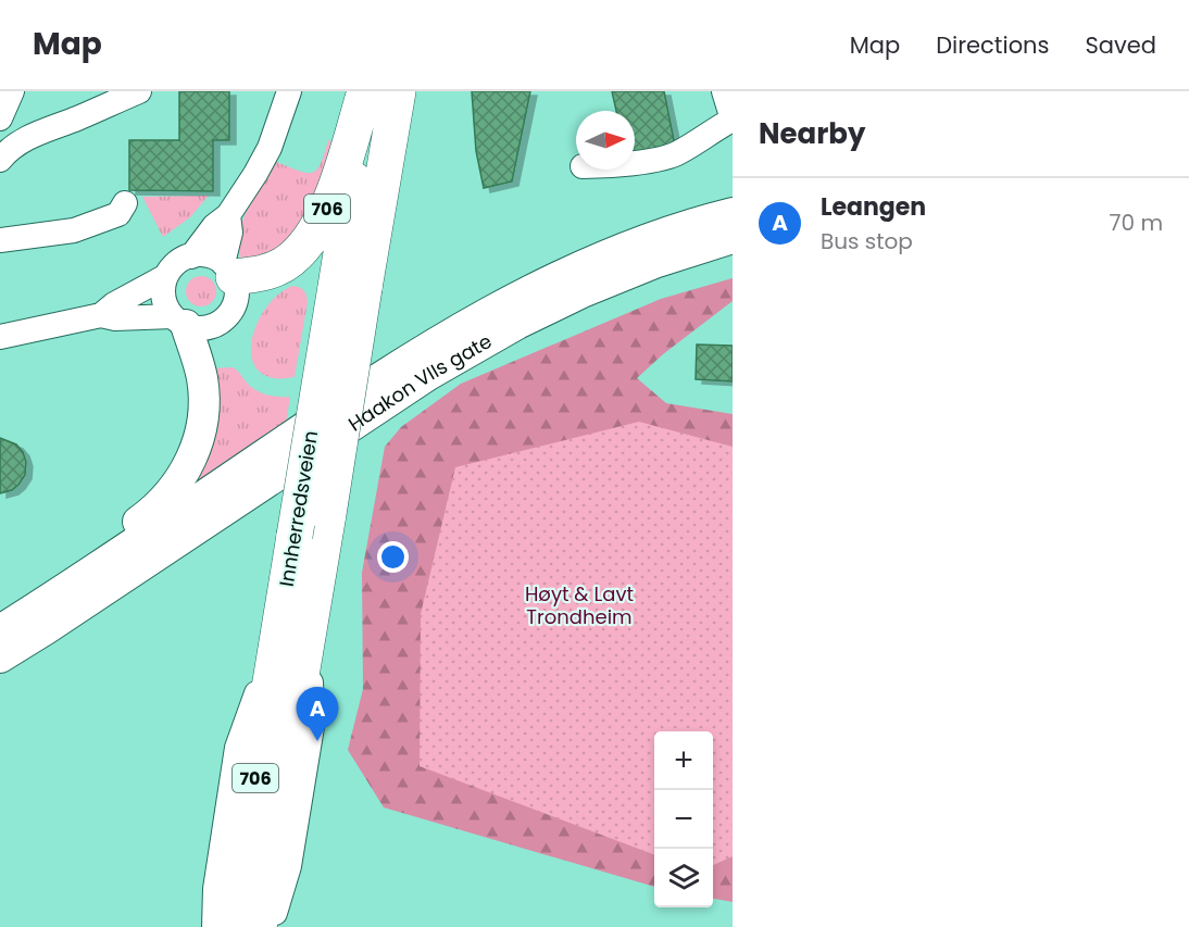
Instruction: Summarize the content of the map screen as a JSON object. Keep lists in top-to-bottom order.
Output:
{
  "streets": {
    "highway": ["706", "Innherredsveien"],
    "main road": ["Haakon VIIs gate"]
  },
  "crossings": [
    ["706", "Innherredsveien"]
  ],
  "parks": ["Høyt & Lavt Trondheim"],
  "north": "right",
  "page": {
    "header": "Map",
    "nav": ["Map", "Directions", "Saved"],
    "heading": "Nearby",
    "list": [
      {
        "mark": "A",
        "name": "Leangen",
        "note": "Bus stop",
        "value": "70 m"
      }
    ],
    "pins": "A",
    "map_buttons": ["+", "−"]
  }
}
